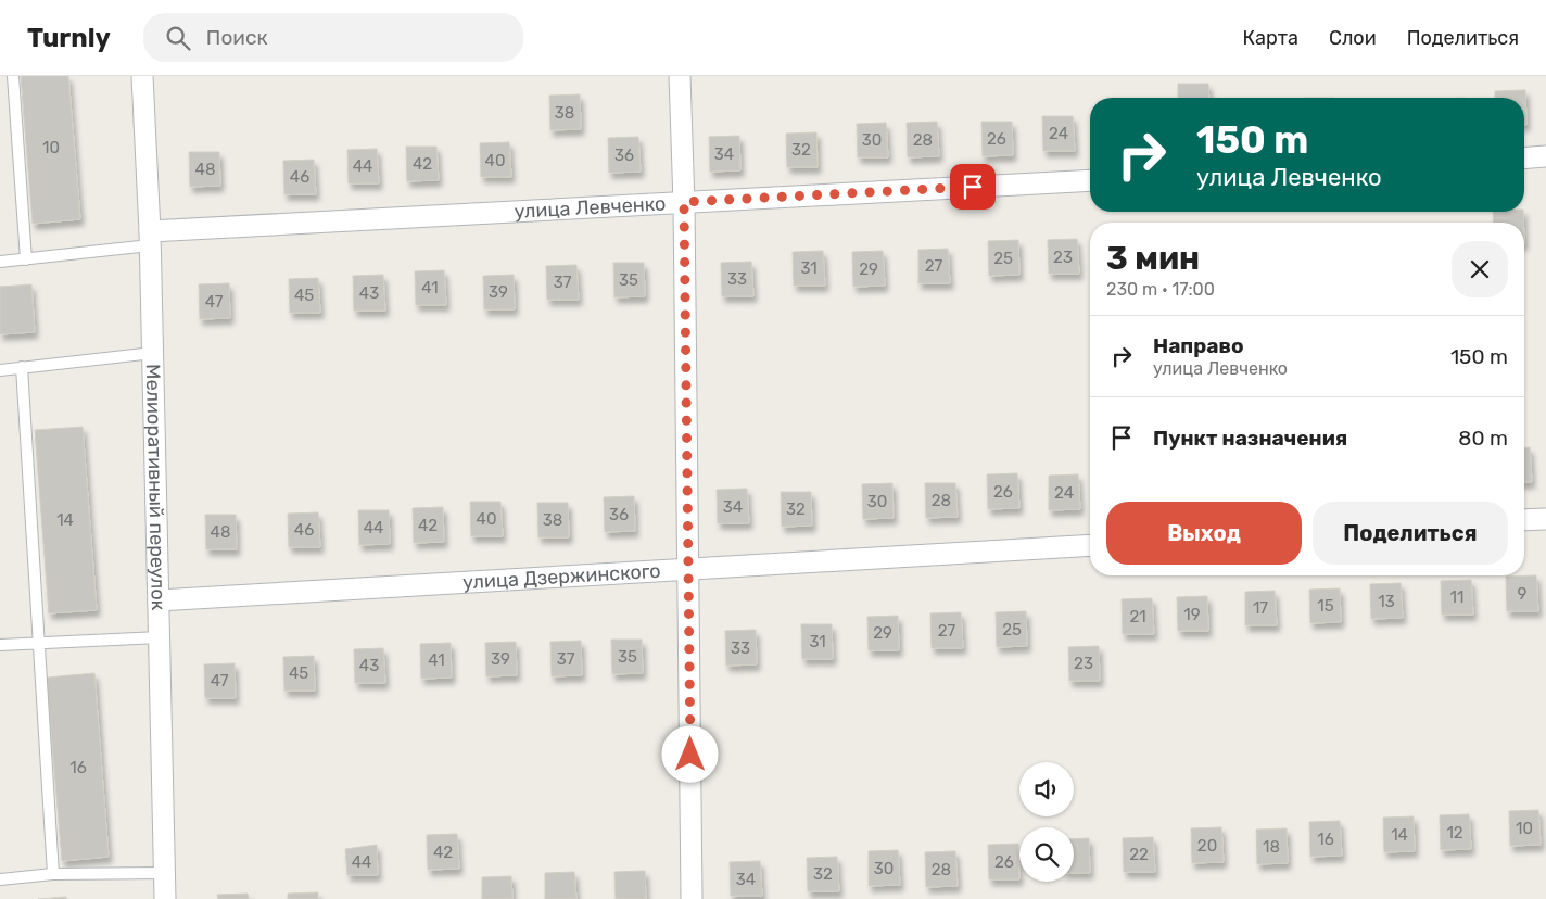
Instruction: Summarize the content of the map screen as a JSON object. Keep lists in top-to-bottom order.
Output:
{
  "streets": {
    "street": ["улица Левченко", "Мелиоративный переулок", "улица Дзержинского"]
  },
  "crossings": [
    ["улица Левченко", "Мелиоративный переулок"],
    ["Мелиоративный переулок", "улица Дзержинского"]
  ],
  "house_numbers": [
    "38",
    "24",
    "26",
    "30",
    "28",
    "10",
    "32",
    "34",
    "36",
    "40",
    "42",
    "44",
    "48",
    "46",
    "23",
    "25",
    "27",
    "31",
    "29",
    "33",
    "35",
    "37",
    "41",
    "39",
    "43",
    "45",
    "47",
    "26",
    "24",
    "28",
    "30",
    "34",
    "32",
    "36",
    "40",
    "14",
    "38",
    "42",
    "44",
    "46",
    "48",
    "9",
    "11",
    "13",
    "15",
    "17",
    "19",
    "21",
    "25",
    "27",
    "29",
    "31",
    "33",
    "35",
    "39",
    "37",
    "41",
    "23",
    "43",
    "45",
    "47",
    "16",
    "10",
    "12",
    "14",
    "16",
    "20",
    "18",
    "42",
    "22",
    "44",
    "26",
    "30",
    "28",
    "32",
    "34"
  ],
  "page": {
    "header": "Turnly",
    "search": "Поиск",
    "nav": ["Карта", "Слои", "Поделиться"],
    "turn": ["150 m", "улица Левченко"],
    "heading": ["3 мин", "230 m · 17:00"],
    "list": [
      {
        "name": "Направо",
        "note": "улица Левченко",
        "value": "150 m"
      },
      {
        "name": "Пункт назначения",
        "value": "80 m"
      }
    ],
    "buttons": ["Выход", "Поделиться"]
  }
}
